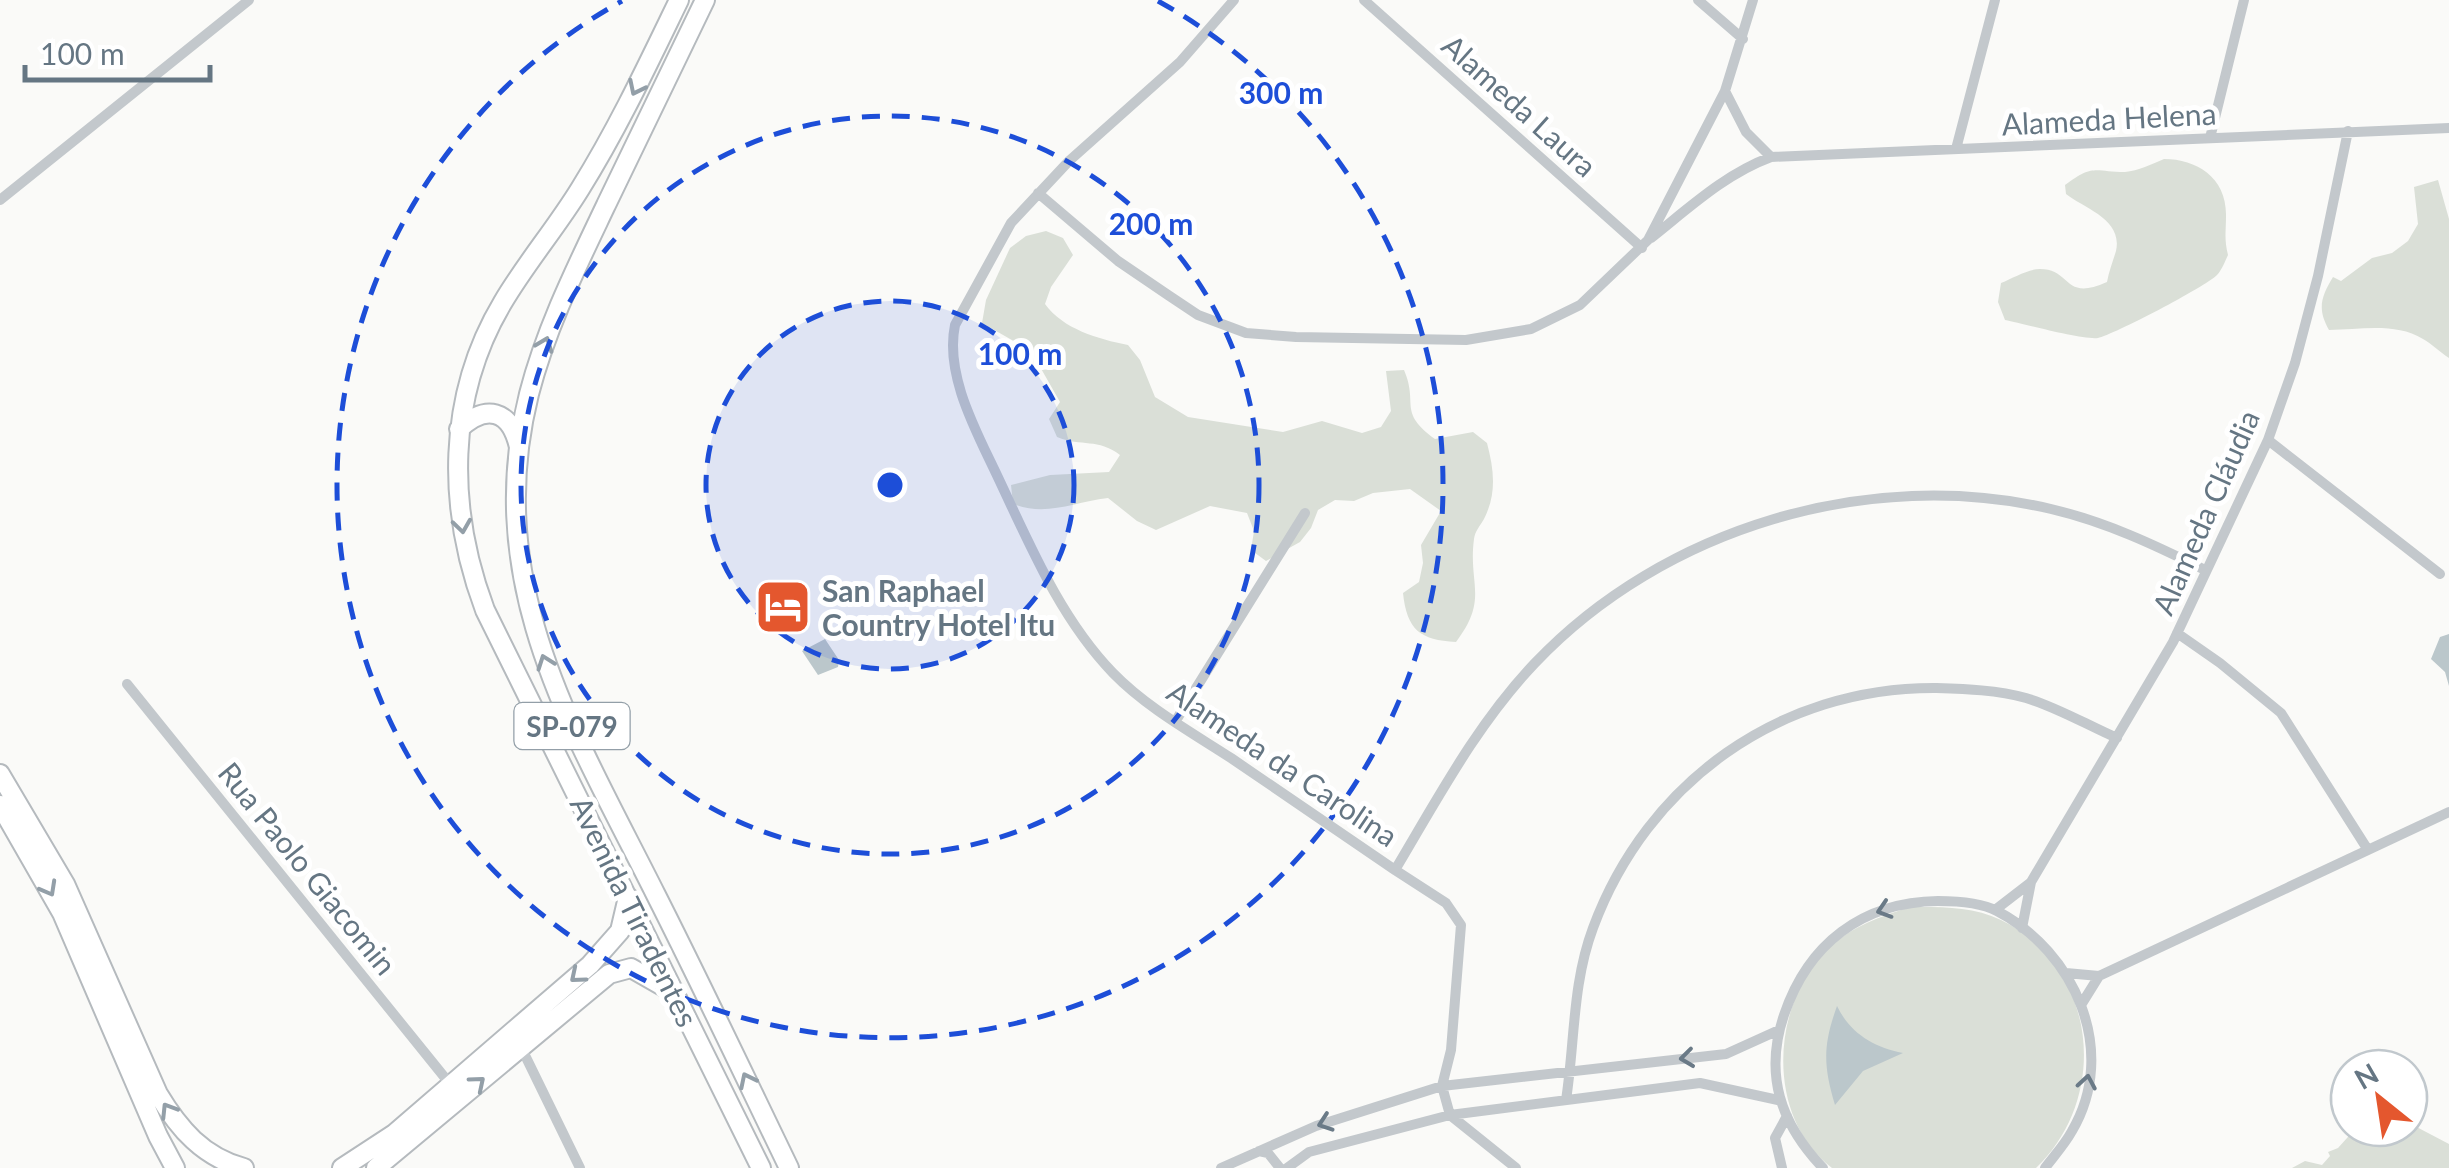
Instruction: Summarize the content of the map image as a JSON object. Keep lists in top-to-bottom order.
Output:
{
  "streets": {
    "main road": ["SP-079", "Avenida Tiradentes"],
    "street": [
      "Alameda Laura",
      "Alameda Helena",
      "Alameda Cláudia",
      "Alameda da Carolina",
      "Rua Paolo Giacomin"
    ]
  },
  "crossings": [
    ["Alameda Laura", "Alameda Helena"],
    ["Alameda Helena", "Alameda Cláudia"],
    ["Alameda Helena", "Alameda da Carolina"],
    ["Alameda Cláudia", "Alameda da Carolina"]
  ],
  "places": {
    "hotel": ["San Raphael Country Hotel Itu"]
  },
  "scale_bar": "100 m",
  "north": "top left",
  "rings": ["300 m", "200 m", "100 m"]
}
